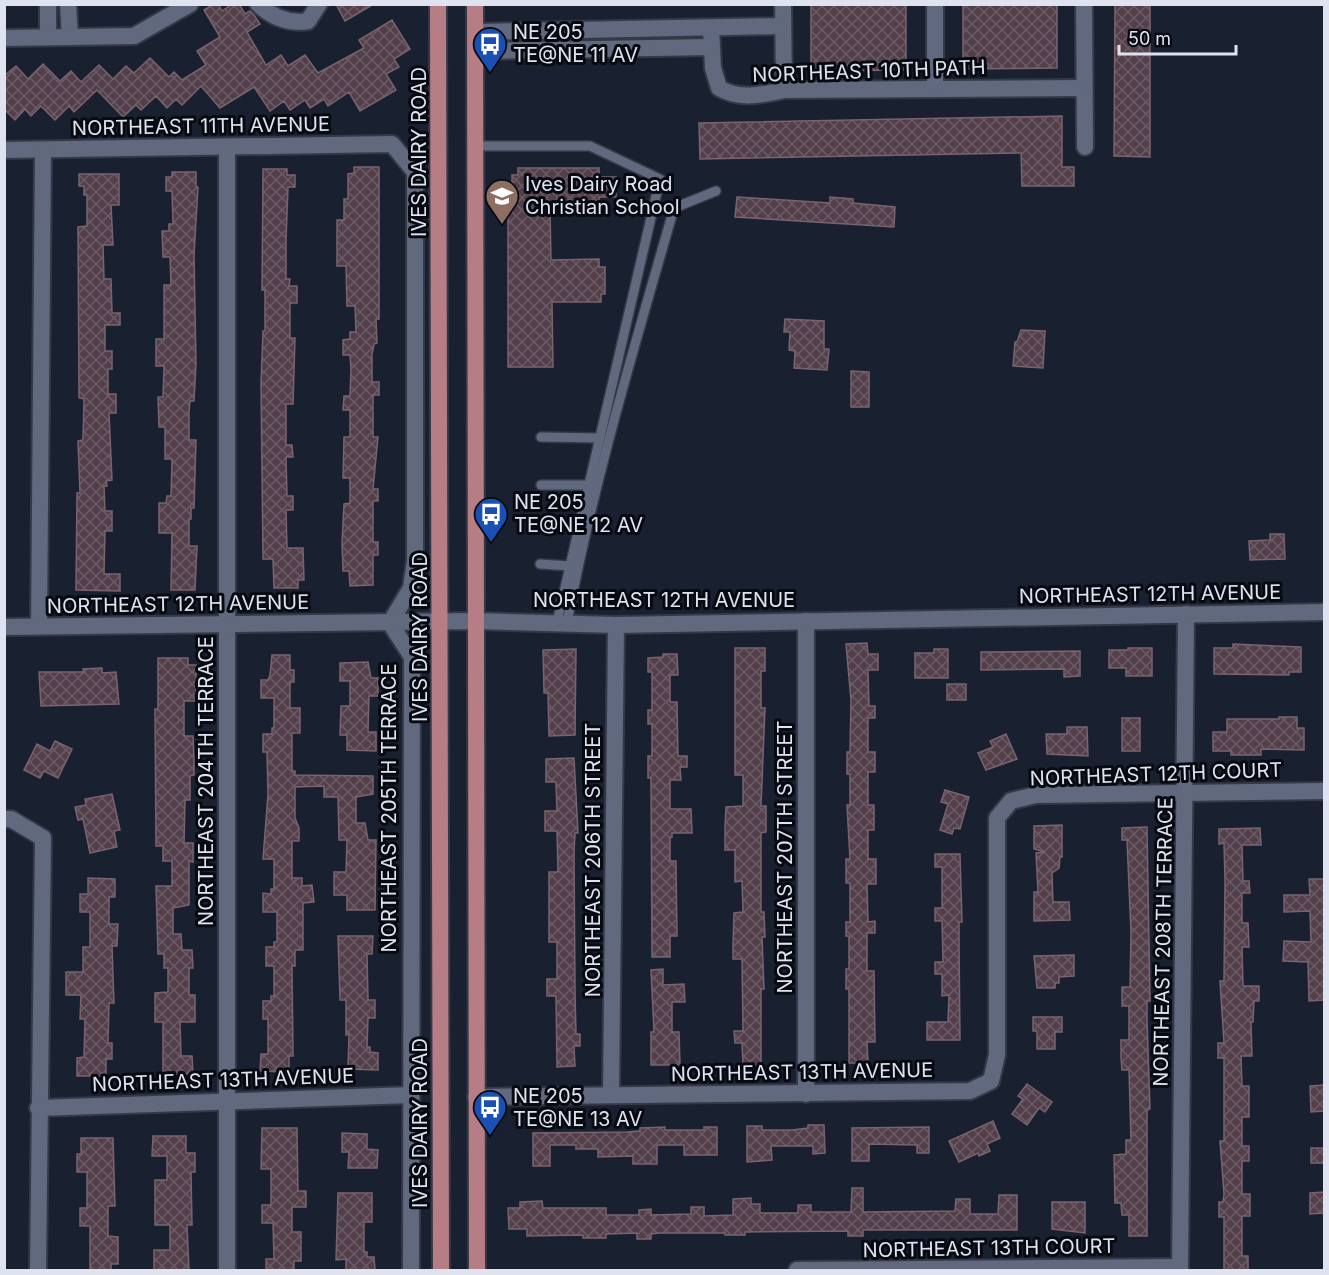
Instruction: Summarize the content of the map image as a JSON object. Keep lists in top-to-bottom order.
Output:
{
  "streets": {
    "main road": ["IVES DAIRY ROAD"],
    "street": [
      "NORTHEAST 10TH PATH",
      "NORTHEAST 11TH AVENUE",
      "NORTHEAST 12TH AVENUE",
      "NORTHEAST 12TH COURT",
      "NORTHEAST 204TH TERRACE",
      "NORTHEAST 205TH TERRACE",
      "NORTHEAST 207TH STREET",
      "NORTHEAST 206TH STREET",
      "NORTHEAST 208TH TERRACE",
      "NORTHEAST 13TH AVENUE",
      "NORTHEAST 13TH COURT"
    ]
  },
  "crossings": [
    ["NORTHEAST 11TH AVENUE", "NORTHEAST 12TH AVENUE"],
    ["NORTHEAST 11TH AVENUE", "NORTHEAST 204TH TERRACE"],
    ["NORTHEAST 11TH AVENUE", "NORTHEAST 205TH TERRACE"],
    ["IVES DAIRY ROAD", "NORTHEAST 12TH AVENUE"],
    ["NORTHEAST 12TH AVENUE", "NORTHEAST 204TH TERRACE"],
    ["NORTHEAST 12TH AVENUE", "NORTHEAST 205TH TERRACE"],
    ["NORTHEAST 12TH AVENUE", "NORTHEAST 207TH STREET"],
    ["NORTHEAST 12TH AVENUE", "NORTHEAST 206TH STREET"],
    ["NORTHEAST 12TH AVENUE", "NORTHEAST 208TH TERRACE"],
    ["NORTHEAST 12TH COURT", "NORTHEAST 208TH TERRACE"],
    ["NORTHEAST 12TH COURT", "NORTHEAST 13TH AVENUE"],
    ["NORTHEAST 204TH TERRACE", "NORTHEAST 13TH AVENUE"],
    ["NORTHEAST 205TH TERRACE", "NORTHEAST 13TH AVENUE"],
    ["NORTHEAST 207TH STREET", "NORTHEAST 13TH AVENUE"],
    ["NORTHEAST 206TH STREET", "NORTHEAST 13TH AVENUE"],
    ["NORTHEAST 208TH TERRACE", "NORTHEAST 13TH COURT"]
  ],
  "places": {
    "bus stop": ["NE 205 TE@NE 11 AV", "NE 205 TE@NE 12 AV", "NE 205 TE@NE 13 AV"],
    "school or university": ["Ives Dairy Road Christian School"]
  },
  "scale_bar": "50 m"
}
